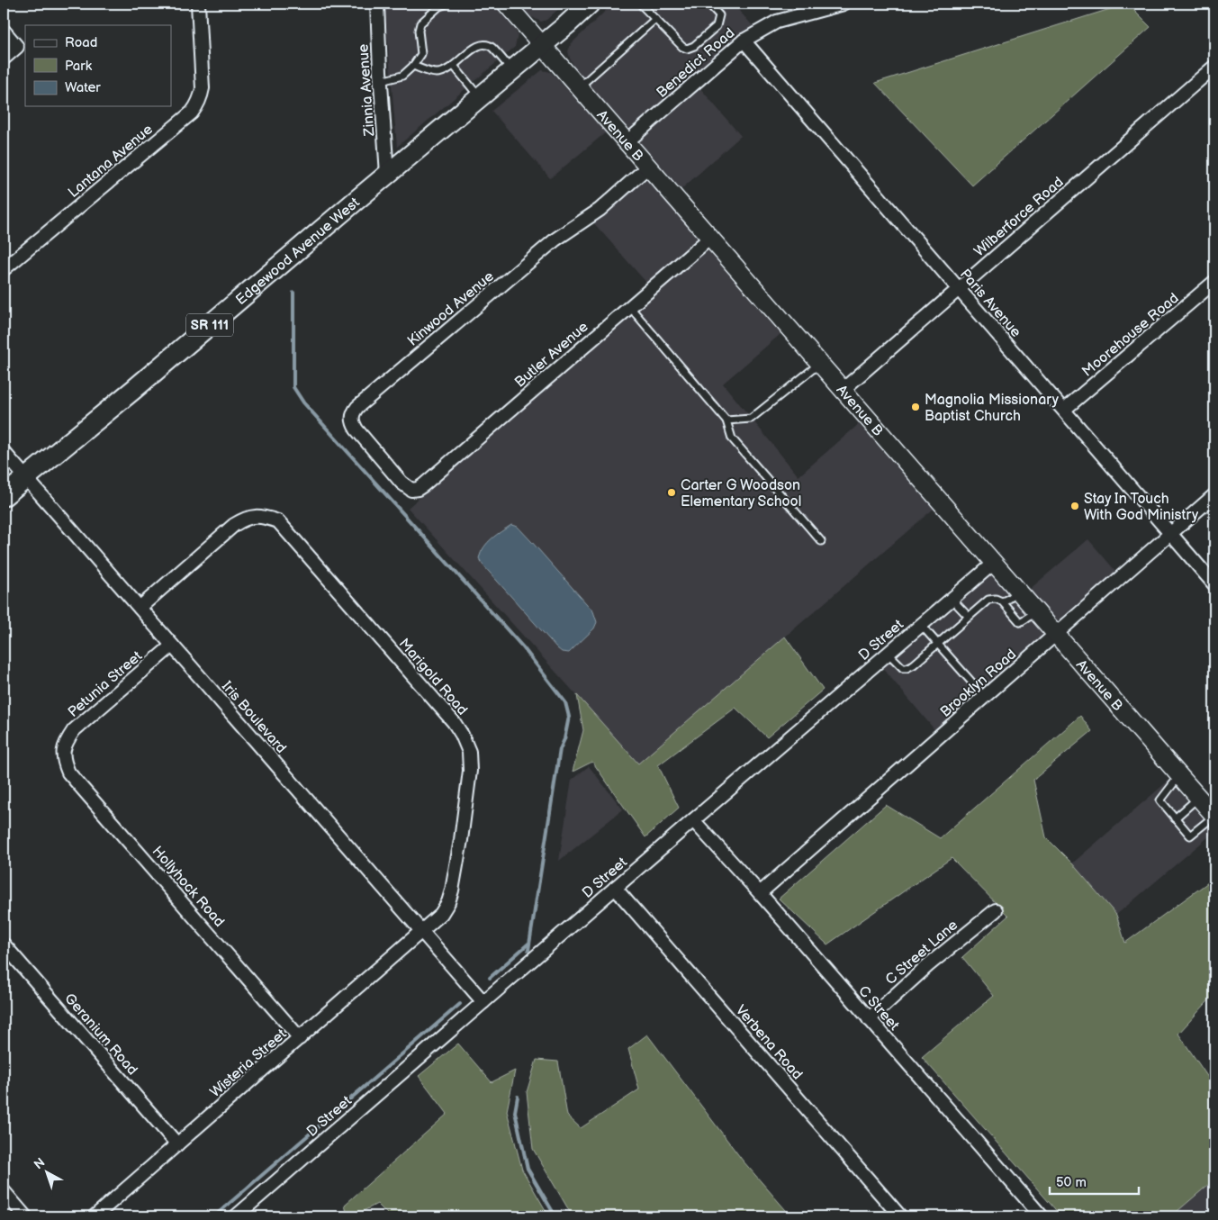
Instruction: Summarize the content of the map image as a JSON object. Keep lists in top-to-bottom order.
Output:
{
  "streets": {
    "main road": ["Avenue B", "Edgewood Avenue West", "SR 111"],
    "street": [
      "Benedict Road",
      "Zinnia Avenue",
      "Lantana Avenue",
      "Wilberforce Road",
      "Paris Avenue",
      "Kinwood Avenue",
      "Moorehouse Road",
      "Butler Avenue",
      "D Street",
      "Marigold Road",
      "Brooklyn Road",
      "Petunia Street",
      "Iris Boulevard",
      "Hollyhock Road",
      "C Street Lane",
      "C Street",
      "Geranium Road",
      "Verbena Road",
      "Wisteria Street"
    ]
  },
  "crossings": [
    ["Benedict Road", "Avenue B"],
    ["Benedict Road", "Paris Avenue"],
    ["Zinnia Avenue", "Edgewood Avenue West"],
    ["Avenue B", "Wilberforce Road"],
    ["Avenue B", "Edgewood Avenue West"],
    ["Avenue B", "Kinwood Avenue"],
    ["Avenue B", "Butler Avenue"],
    ["Avenue B", "D Street"],
    ["Avenue B", "Brooklyn Road"],
    ["Wilberforce Road", "Paris Avenue"],
    ["Edgewood Avenue West", "Iris Boulevard"],
    ["Paris Avenue", "Moorehouse Road"],
    ["Paris Avenue", "Brooklyn Road"],
    ["Kinwood Avenue", "Butler Avenue"],
    ["D Street", "Iris Boulevard"],
    ["D Street", "C Street"],
    ["D Street", "Verbena Road"],
    ["Marigold Road", "Iris Boulevard"],
    ["Marigold Road", "Wisteria Street"],
    ["Brooklyn Road", "C Street"],
    ["Petunia Street", "Iris Boulevard"],
    ["Petunia Street", "Hollyhock Road"],
    ["Iris Boulevard", "Wisteria Street"],
    ["Hollyhock Road", "Wisteria Street"],
    ["C Street Lane", "C Street"],
    ["Geranium Road", "Wisteria Street"]
  ],
  "places": ["Magnolia Missionary Baptist Church", "Carter G Woodson Elementary School", "Stay In Touch With God Ministry"],
  "legend": ["Road", "Park", "Water"],
  "scale_bar": "50 m",
  "north": "top left"
}
